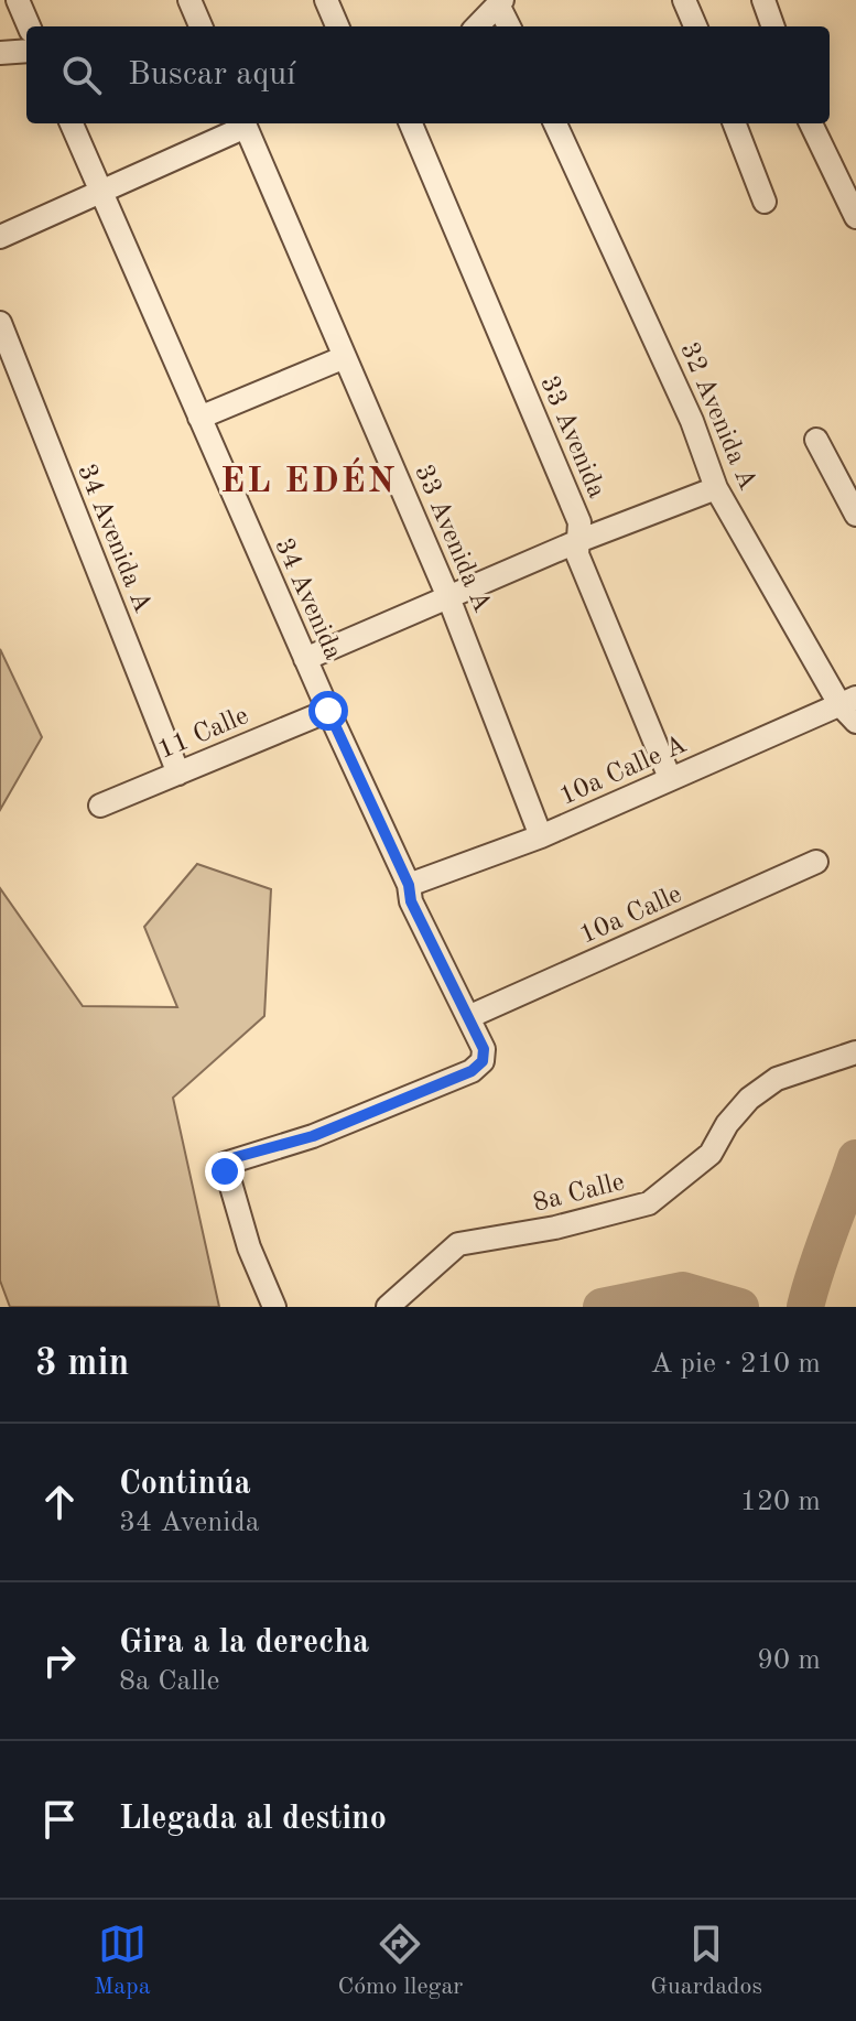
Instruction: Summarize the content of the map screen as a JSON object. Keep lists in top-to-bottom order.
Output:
{
  "streets": {
    "street": [
      "32 Avenida A",
      "33 Avenida",
      "34 Avenida A",
      "33 Avenida A",
      "34 Avenida",
      "11 Calle",
      "10a Calle A",
      "10a Calle",
      "8a Calle"
    ]
  },
  "crossings": [
    ["32 Avenida A", "10a Calle A"],
    ["33 Avenida", "10a Calle A"],
    ["34 Avenida A", "11 Calle"],
    ["33 Avenida A", "10a Calle A"],
    ["34 Avenida", "11 Calle"],
    ["34 Avenida", "10a Calle A"],
    ["34 Avenida", "10a Calle"]
  ],
  "districts": ["EL EDÉN"],
  "page": {
    "search": "Buscar aquí",
    "heading": ["3 min", "A pie · 210 m"],
    "list": [
      ["Continúa", "34 Avenida", "120 m"],
      ["Gira a la derecha", "8a Calle", "90 m"],
      "Llegada al destino"
    ],
    "nav": ["Mapa", "Cómo llegar", "Guardados"]
  }
}
